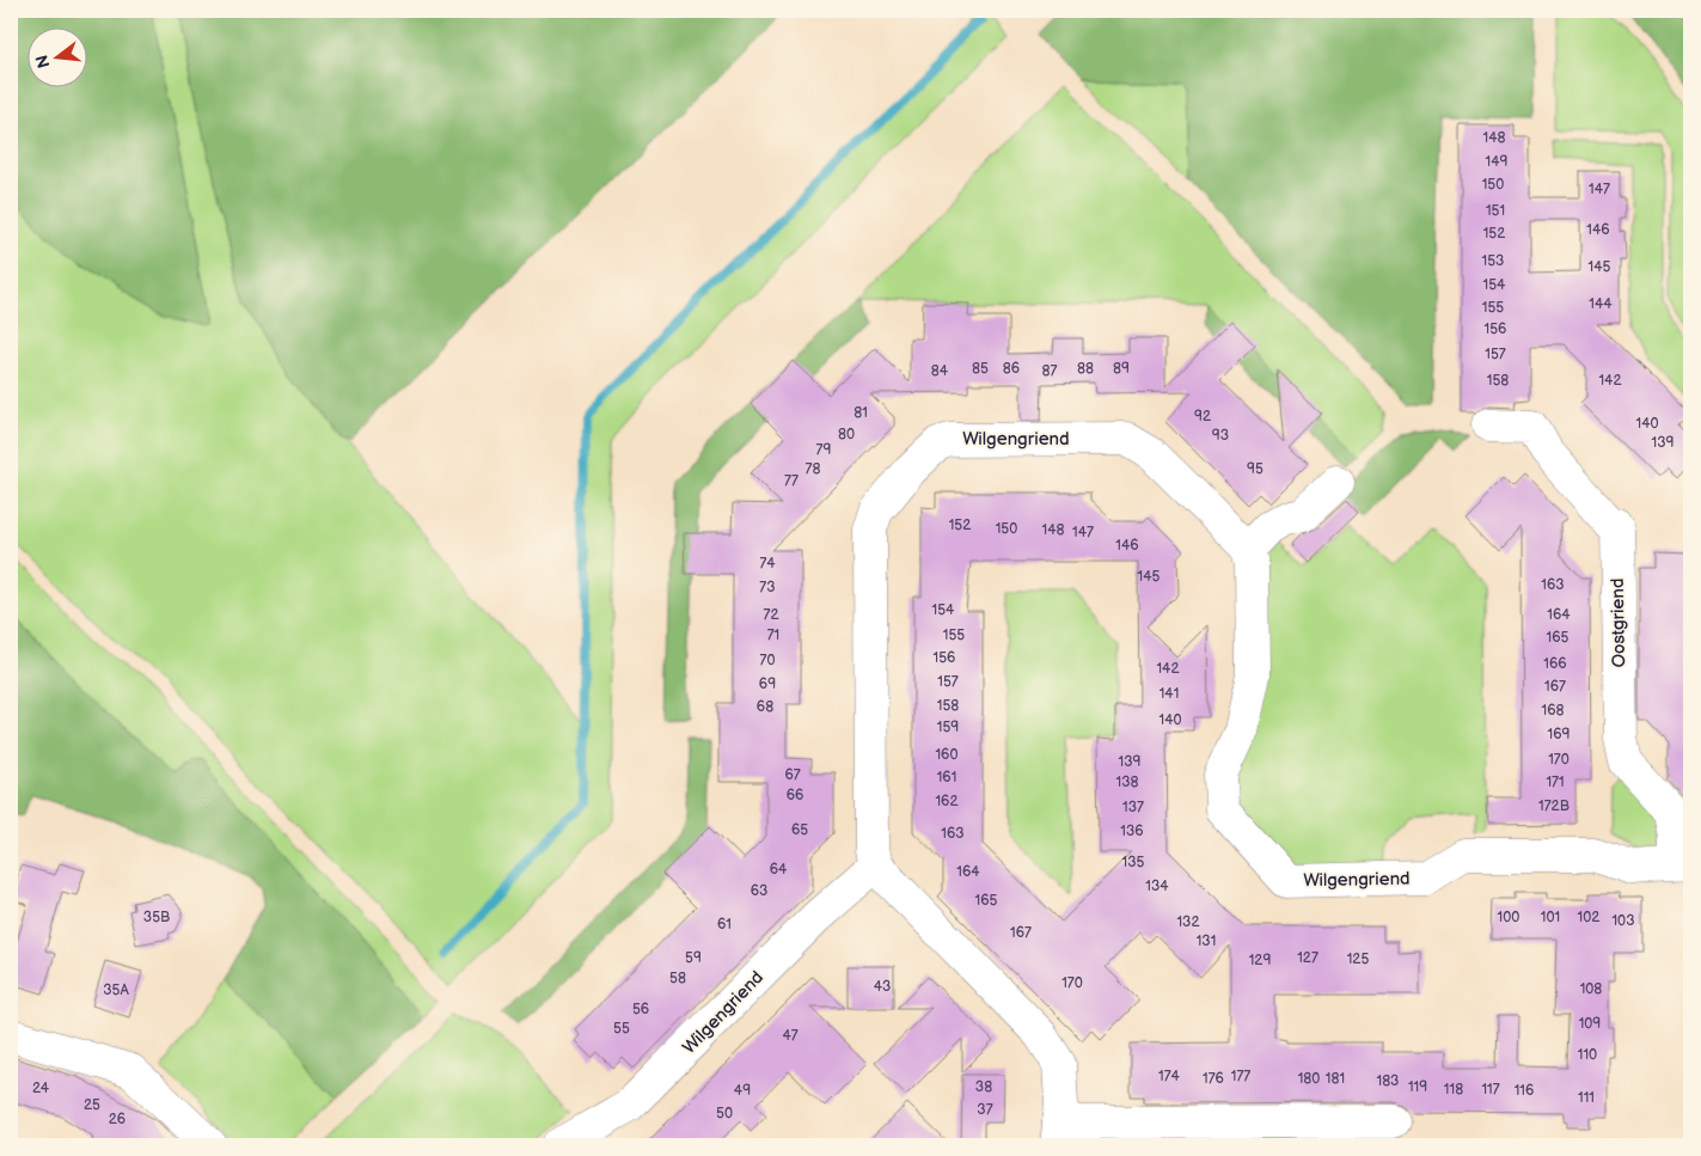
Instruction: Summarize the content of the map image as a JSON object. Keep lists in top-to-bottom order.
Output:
{
  "streets": {
    "street": ["Wilgengriend", "Oostgriend"]
  },
  "crossings": [
    ["Wilgengriend", "Oostgriend"]
  ],
  "house_numbers": [
    "148",
    "149",
    "150",
    "147",
    "151",
    "146",
    "152",
    "153",
    "145",
    "154",
    "144",
    "155",
    "156",
    "157",
    "85",
    "86",
    "88",
    "89",
    "84",
    "87",
    "158",
    "142",
    "81",
    "92",
    "140",
    "80",
    "93",
    "139",
    "79",
    "78",
    "95",
    "77",
    "152",
    "150",
    "148",
    "147",
    "146",
    "74",
    "145",
    "163",
    "73",
    "154",
    "72",
    "164",
    "71",
    "155",
    "165",
    "156",
    "70",
    "166",
    "142",
    "157",
    "69",
    "167",
    "141",
    "158",
    "68",
    "168",
    "140",
    "159",
    "169",
    "160",
    "170",
    "139",
    "67",
    "161",
    "138",
    "171",
    "66",
    "162",
    "172B",
    "137",
    "65",
    "136",
    "163",
    "135",
    "64",
    "164",
    "134",
    "63",
    "165",
    "35B",
    "100",
    "101",
    "102",
    "103",
    "132",
    "61",
    "167",
    "131",
    "59",
    "127",
    "125",
    "129",
    "58",
    "170",
    "43",
    "108",
    "35A",
    "56",
    "109",
    "55",
    "47",
    "110",
    "174",
    "177",
    "176",
    "180",
    "181",
    "183",
    "38",
    "119",
    "24",
    "118",
    "117",
    "49",
    "116",
    "111",
    "25",
    "37",
    "50",
    "26"
  ],
  "north": "left"
}
